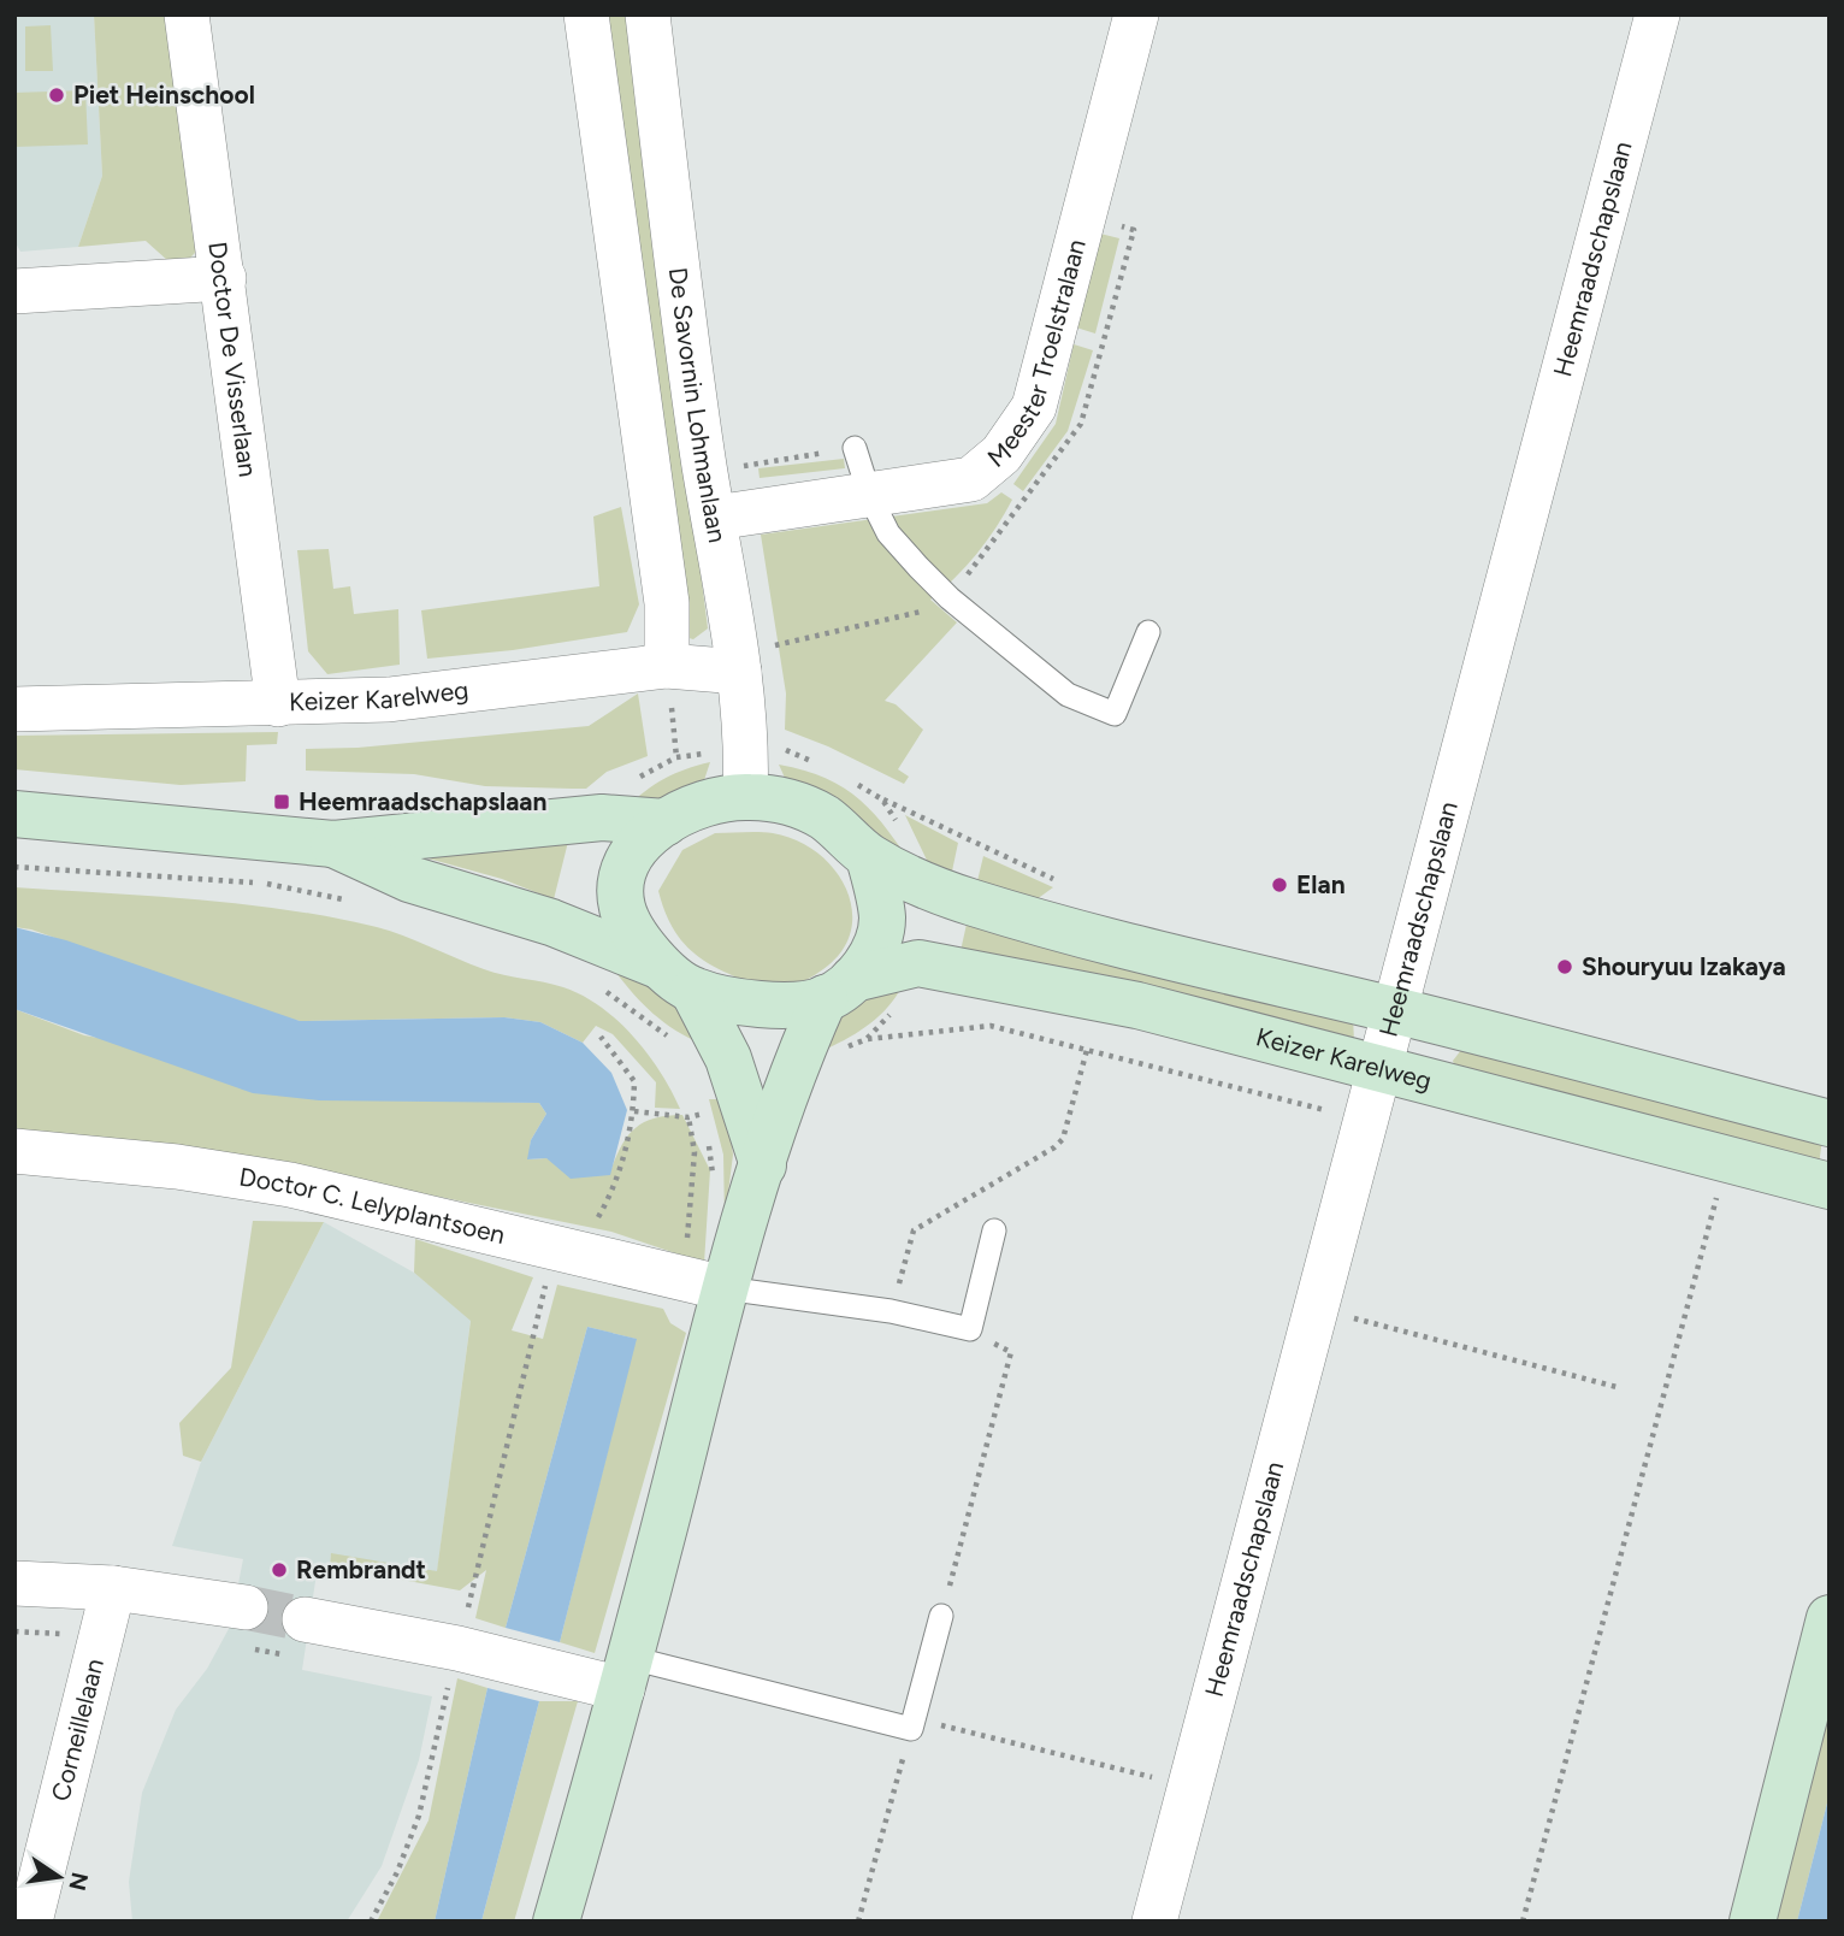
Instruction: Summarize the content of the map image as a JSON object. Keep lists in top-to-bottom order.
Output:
{
  "streets": {
    "main road": ["Keizer Karelweg"],
    "street": [
      "Heemraadschapslaan",
      "Meester Troelstralaan",
      "Doctor De Visserlaan",
      "De Savornin Lohmanlaan",
      "Doctor C. Lelyplantsoen",
      "Corneillelaan"
    ]
  },
  "crossings": [
    ["Heemraadschapslaan", "Keizer Karelweg"],
    ["Meester Troelstralaan", "De Savornin Lohmanlaan"],
    ["Doctor De Visserlaan", "Keizer Karelweg"],
    ["De Savornin Lohmanlaan", "Keizer Karelweg"]
  ],
  "places": {
    "other": [
      "Piet Heinschool",
      "Elan",
      "Shouryuu Izakaya",
      "Rembrandt"
    ],
    "transit": ["Heemraadschapslaan"]
  },
  "north": "right"
}
